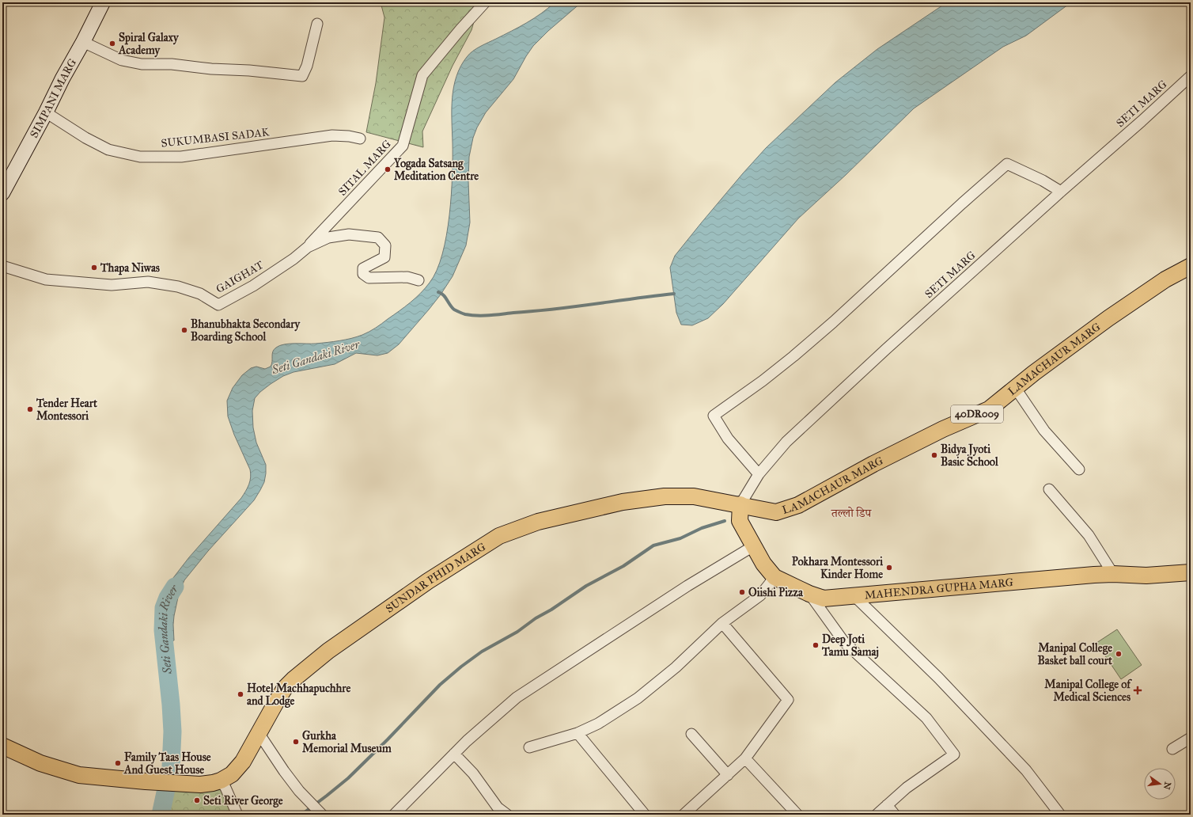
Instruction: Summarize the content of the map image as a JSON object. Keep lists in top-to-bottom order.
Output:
{
  "streets": {
    "main road": [
      "SIMPANI MARG",
      "LAMACHAUR MARG",
      "40DR009",
      "SUNDAR PHID MARG",
      "MAHENDRA GUPHA MARG"
    ],
    "street": [
      "SETI MARG",
      "SUKUMBASI SADAK",
      "SITAL MARG",
      "GAIGHAT"
    ]
  },
  "crossings": [
    ["SIMPANI MARG", "SUKUMBASI SADAK"],
    ["SETI MARG", "LAMACHAUR MARG"],
    ["SETI MARG", "SUNDAR PHID MARG"],
    ["SETI MARG", "MAHENDRA GUPHA MARG"],
    ["SITAL MARG", "GAIGHAT"],
    ["LAMACHAUR MARG", "SUNDAR PHID MARG"],
    ["LAMACHAUR MARG", "MAHENDRA GUPHA MARG"],
    ["SUNDAR PHID MARG", "MAHENDRA GUPHA MARG"]
  ],
  "districts": ["तल्लो डिप"],
  "water": ["Seti Gandaki River"],
  "places": {
    "other": [
      "Spiral Galaxy Academy",
      "Yogada Satsang Meditation Centre",
      "Thapa Niwas",
      "Bhanubhakta Secondary Boarding School",
      "Tender Heart Montessori",
      "Bidya Jyoti Basic School",
      "Pokhara Montessori Kinder Home",
      "Oiishi Pizza",
      "Deep Joti Tamu Samaj",
      "Manipal College Basket ball court",
      "Hotel Machhapuchhre and Lodge",
      "Gurkha Memorial Museum",
      "Family Taas House And Guest House",
      "Seti River George"
    ],
    "health": ["Manipal College of Medical Sciences"]
  },
  "north": "right"
}
